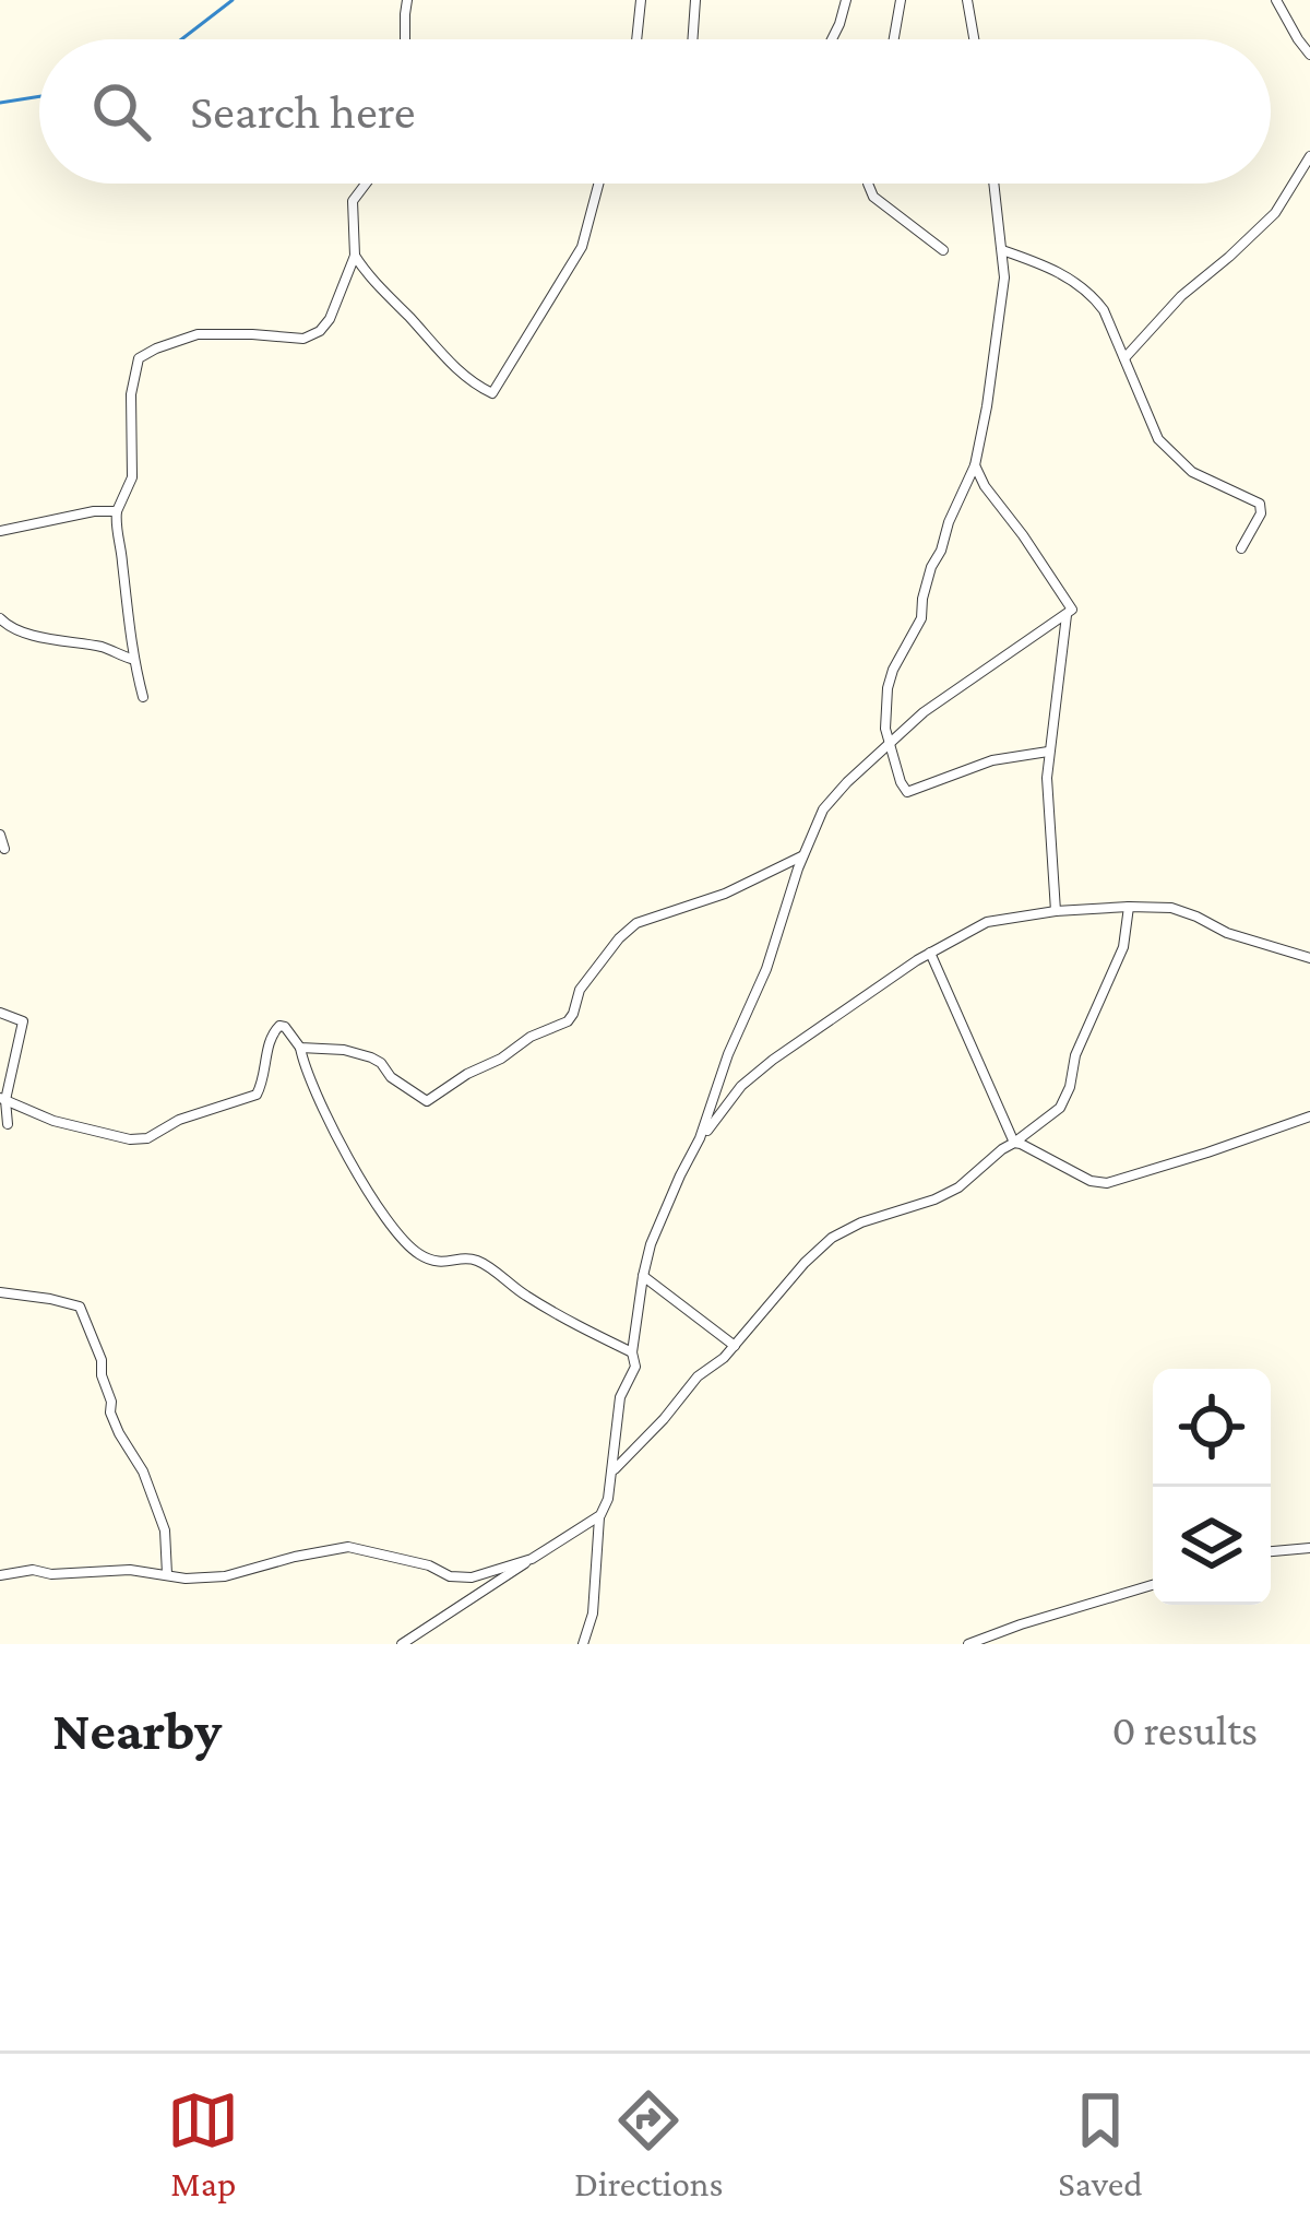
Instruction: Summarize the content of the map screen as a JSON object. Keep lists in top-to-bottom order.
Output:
{
  "page": {
    "search": "Search here",
    "heading": ["Nearby", "0 results"],
    "nav": ["Map", "Directions", "Saved"]
  }
}
